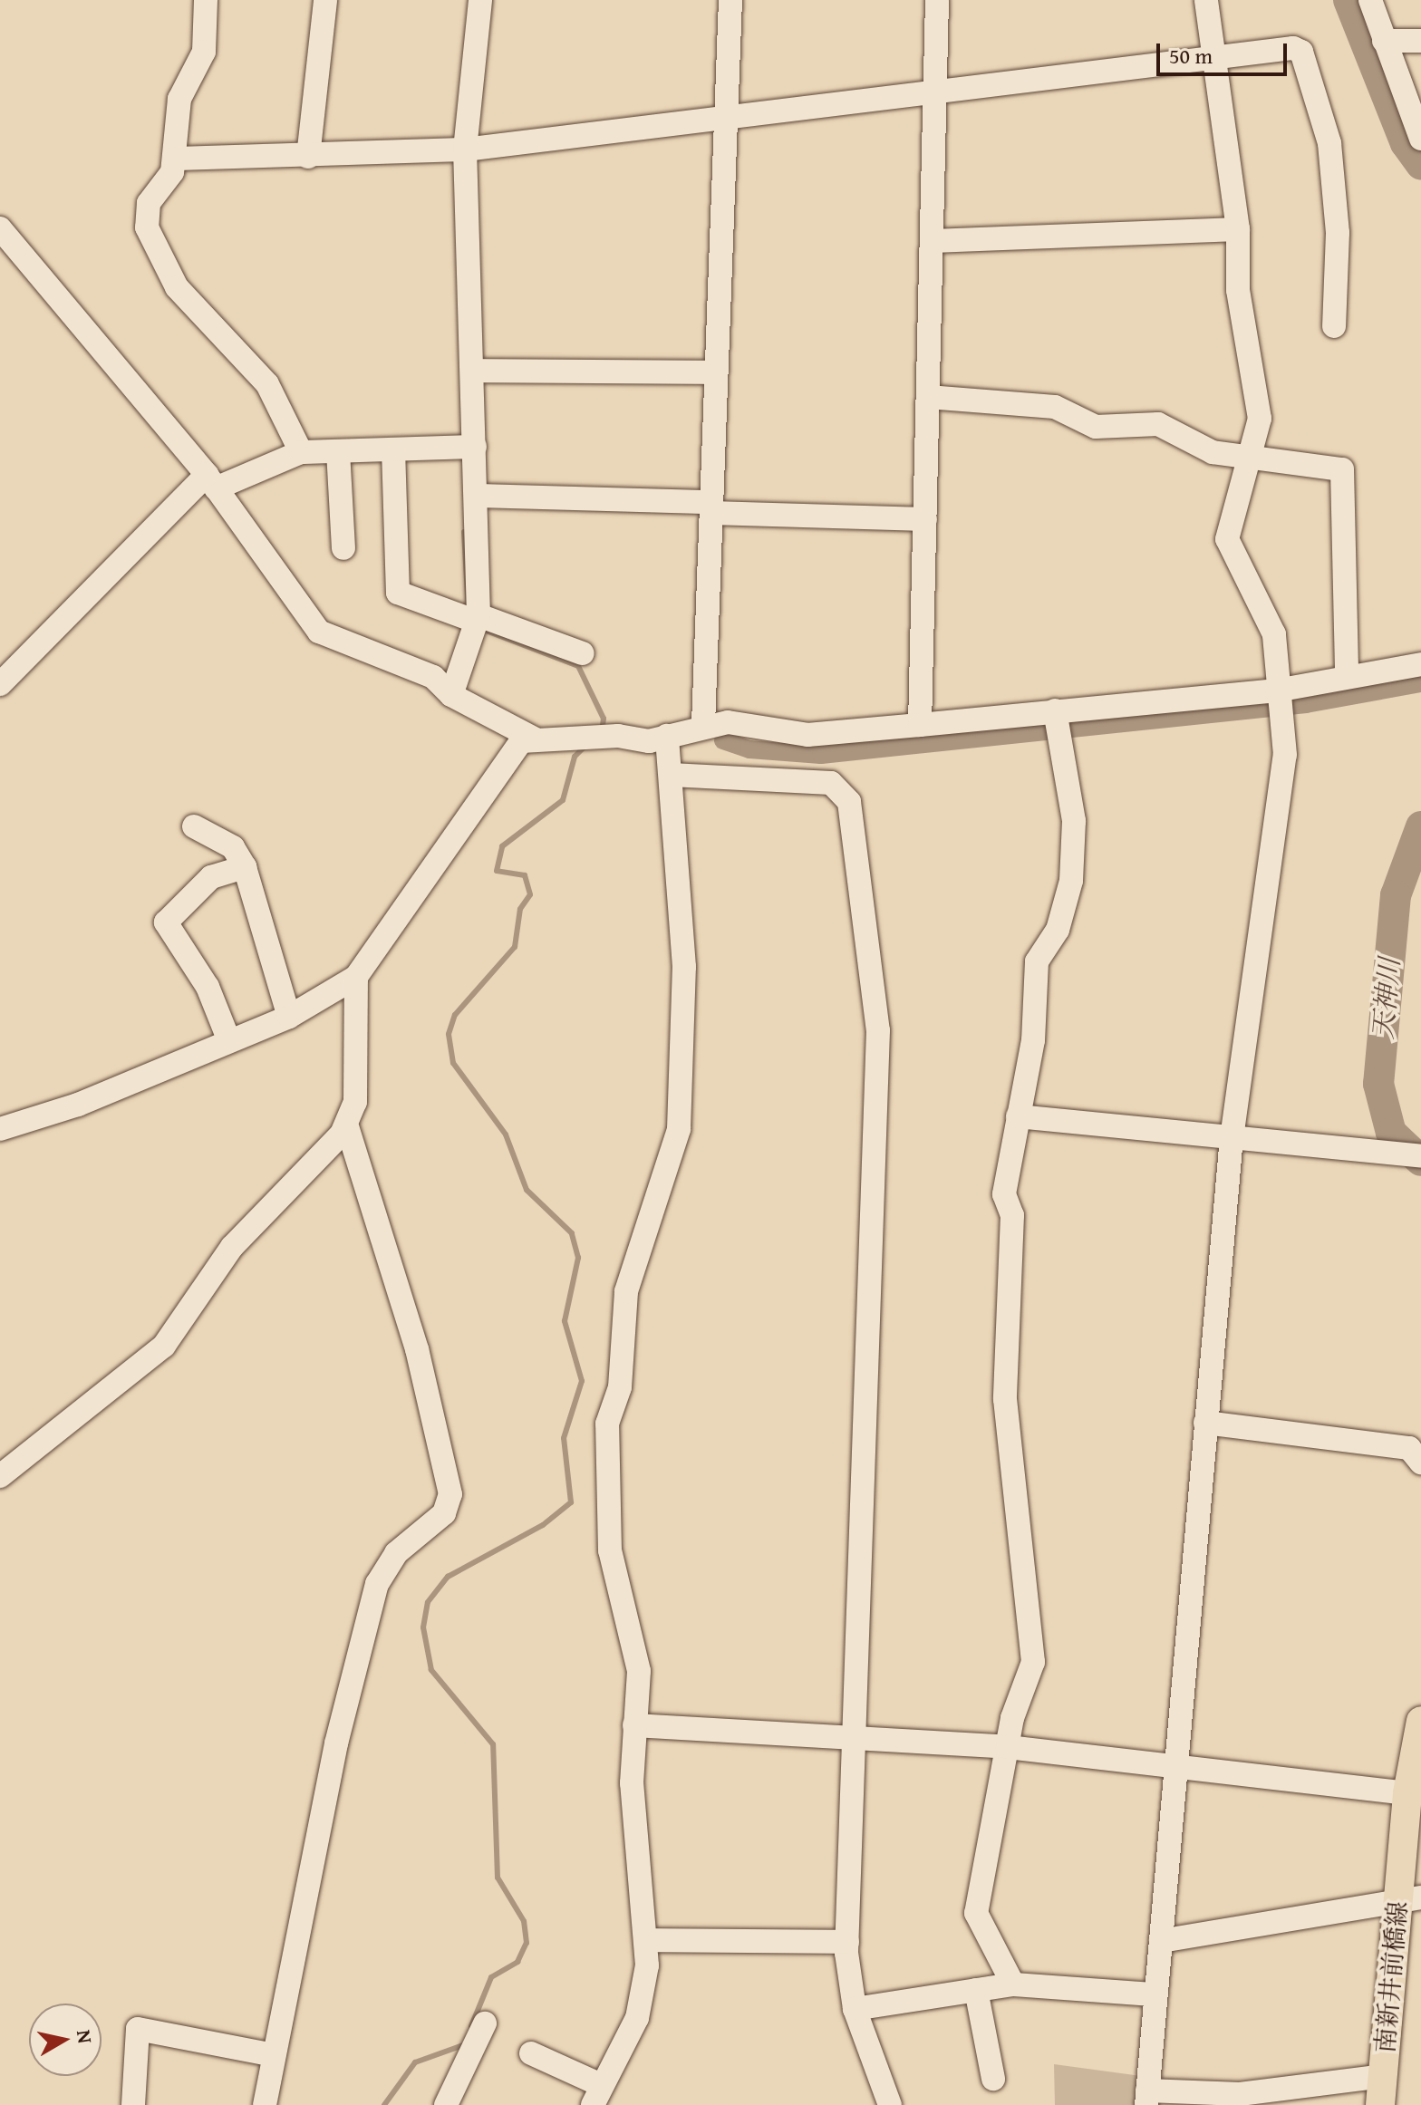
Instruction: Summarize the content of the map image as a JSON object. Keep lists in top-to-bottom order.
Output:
{
  "streets": {
    "main road": ["南新井前橋線"]
  },
  "water": ["天神川"],
  "scale_bar": "50 m",
  "north": "right"
}
